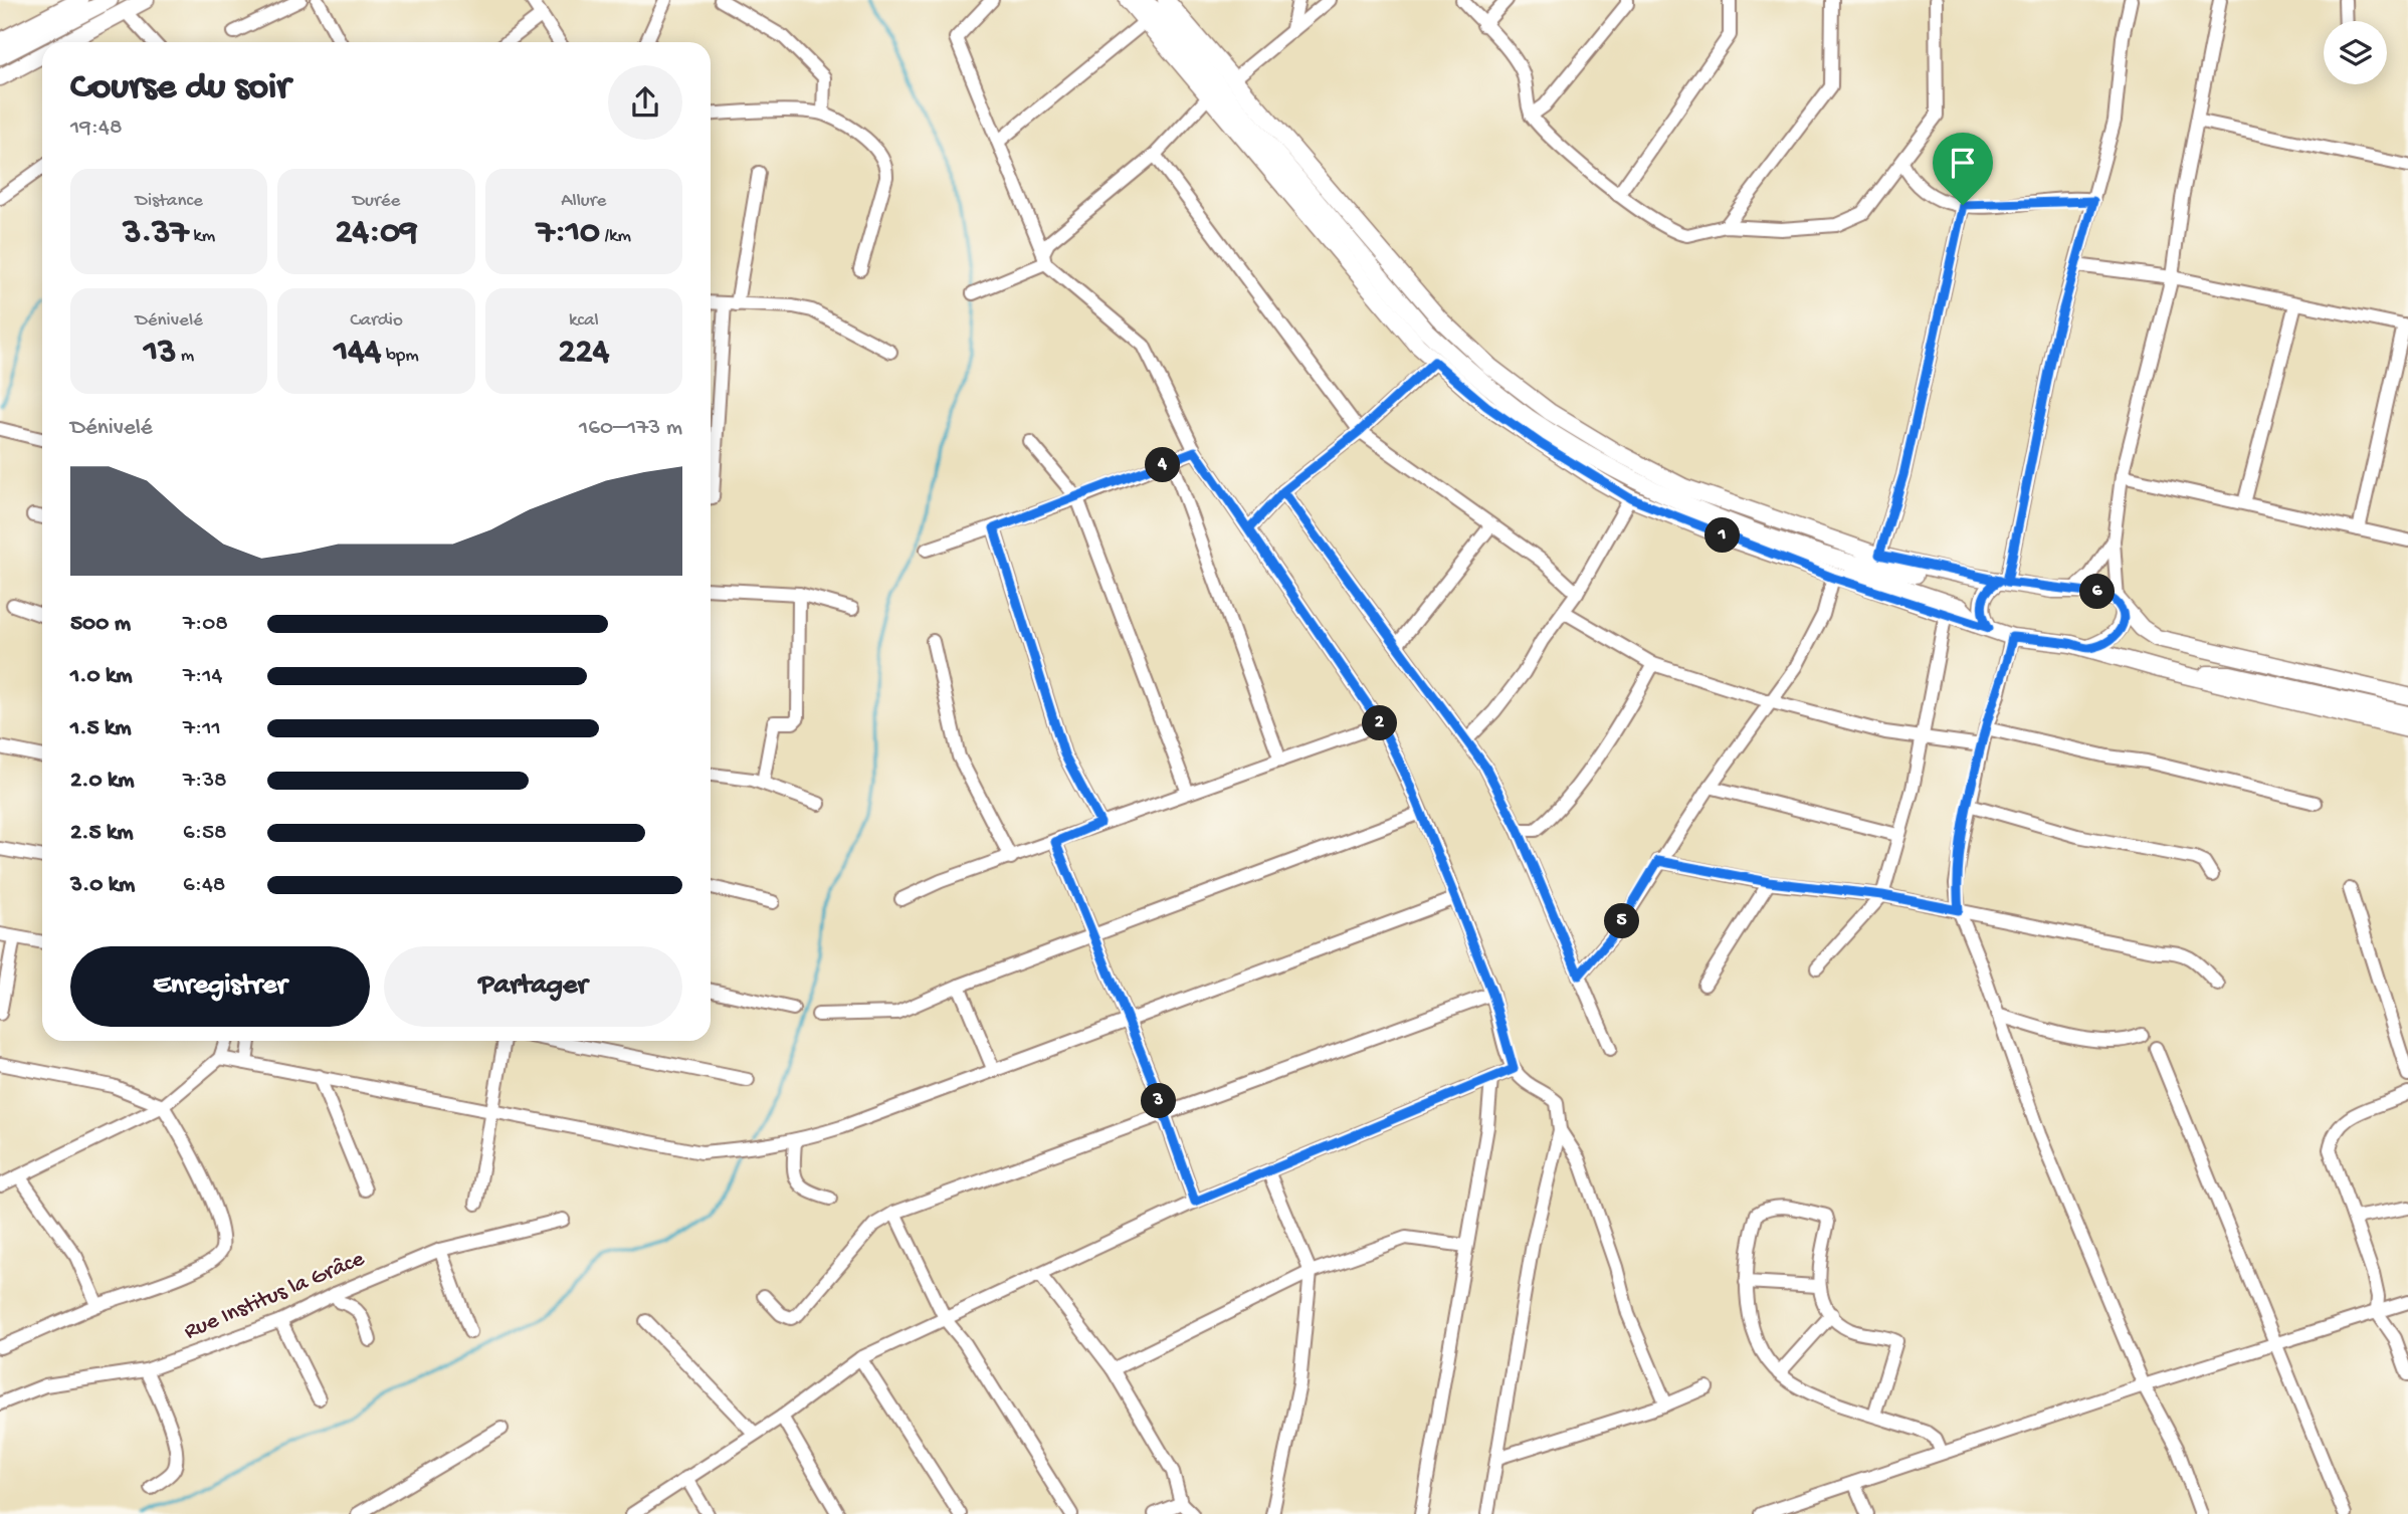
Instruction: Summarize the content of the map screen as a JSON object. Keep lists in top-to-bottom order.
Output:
{
  "streets": {
    "street": ["Rue Institus la Grâce"]
  },
  "page": {
    "heading": ["Course du soir", "19:48"],
    "stats": [
      ["Distance", "3.37 km"],
      ["Durée", "24:09"],
      ["Allure", "7:10 /km"],
      ["Dénivelé", "13 m"],
      ["Cardio", "144 bpm"],
      ["kcal", "224"]
    ],
    "chart": ["Dénivelé", "160–173 m"],
    "pins": [
      "4",
      "1",
      "6",
      "2",
      "5",
      "3"
    ],
    "list": [
      {
        "name": "500 m",
        "note": "7:08"
      },
      {
        "name": "1.0 km",
        "note": "7:14"
      },
      {
        "name": "1.5 km",
        "note": "7:11"
      },
      {
        "name": "2.0 km",
        "note": "7:38"
      },
      {
        "name": "2.5 km",
        "note": "6:58"
      },
      {
        "name": "3.0 km",
        "note": "6:48"
      }
    ],
    "buttons": ["Enregistrer", "Partager"]
  }
}
